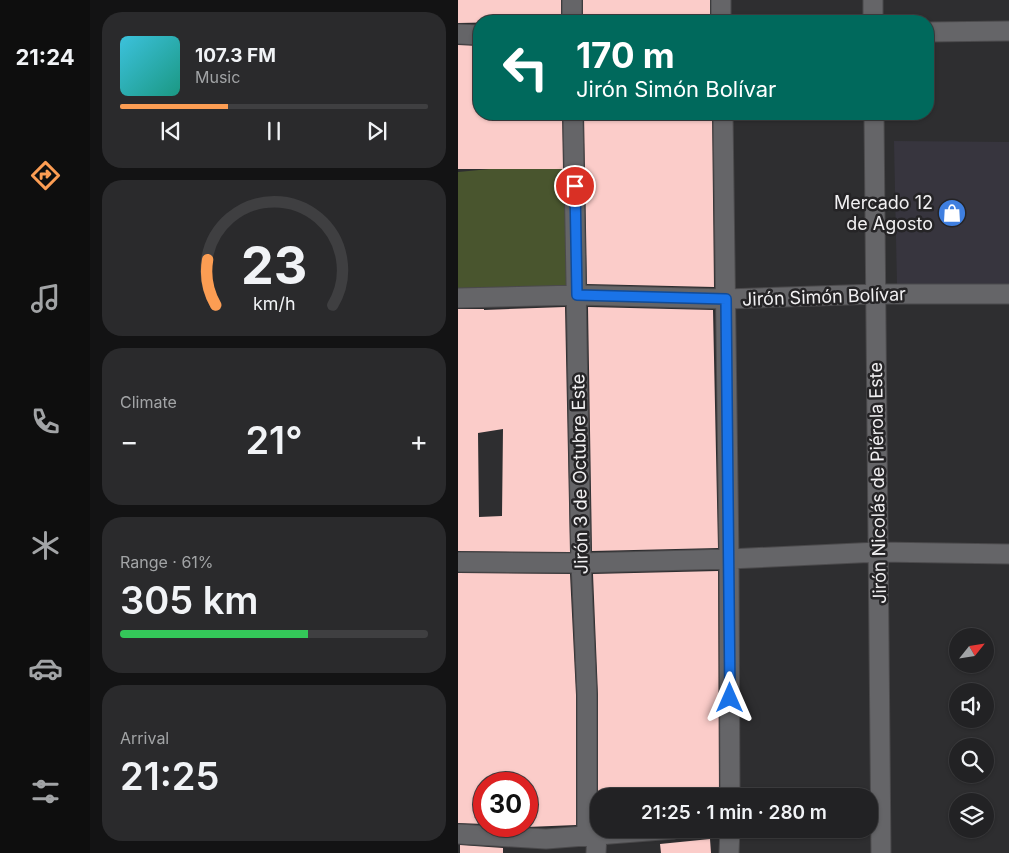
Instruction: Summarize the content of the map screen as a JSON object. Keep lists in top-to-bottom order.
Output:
{
  "streets": {
    "street": ["Jirón Simón Bolívar", "Jirón 3 de Octubre Este", "Jirón Nicolás de Piérola Este"]
  },
  "crossings": [
    ["Jirón Simón Bolívar", "Jirón 3 de Octubre Este"],
    ["Jirón Simón Bolívar", "Jirón Nicolás de Piérola Este"]
  ],
  "places": {
    "shop": ["Mercado 12 de Agosto"]
  },
  "north": "top right",
  "page": {
    "tabs": "21:24",
    "turn": ["170 m", "Jirón Simón Bolívar"],
    "song": ["107.3 FM", "Music"],
    "tile": [
      "Climate",
      ["Range · 61%", "305 km"],
      ["Arrival", "21:25"]
    ],
    "heat": ["−", "21°", "+"],
    "limit": "30",
    "trip": "21:25 · 1 min · 280 m",
    "gauge": ["23", "km/h"]
  }
}
